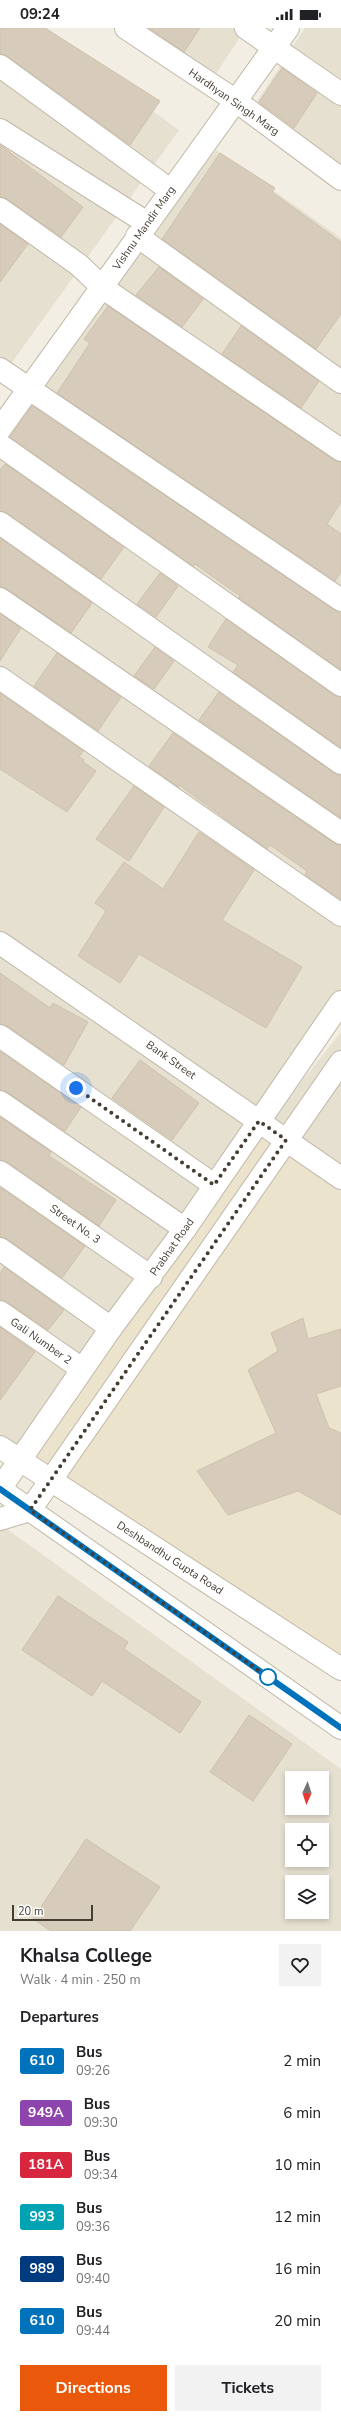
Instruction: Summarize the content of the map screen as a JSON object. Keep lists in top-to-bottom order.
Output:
{
  "streets": {
    "street": [
      "Hardhyan Singh Marg",
      "Vishnu Mandir Marg",
      "Bank Street",
      "Street No. 3",
      "Prabhat Road",
      "Gali Number 2",
      "Deshbandhu Gupta Road"
    ]
  },
  "crossings": [
    ["Hardhyan Singh Marg", "Vishnu Mandir Marg"],
    ["Bank Street", "Prabhat Road"],
    ["Street No. 3", "Prabhat Road"],
    ["Prabhat Road", "Gali Number 2"],
    ["Prabhat Road", "Deshbandhu Gupta Road"]
  ],
  "lines": ["bus line 610"],
  "scale_bar": "20 m",
  "north": "bottom",
  "page": {
    "status": "09:24",
    "scale": "20 m",
    "heading": [
      ["Khalsa College", "Walk · 4 min · 250 m"],
      "Departures"
    ],
    "list": [
      {
        "mark": "610",
        "name": "Bus",
        "note": "09:26",
        "value": "2 min"
      },
      {
        "mark": "949A",
        "name": "Bus",
        "note": "09:30",
        "value": "6 min"
      },
      {
        "mark": "181A",
        "name": "Bus",
        "note": "09:34",
        "value": "10 min"
      },
      {
        "mark": "993",
        "name": "Bus",
        "note": "09:36",
        "value": "12 min"
      },
      {
        "mark": "989",
        "name": "Bus",
        "note": "09:40",
        "value": "16 min"
      },
      {
        "mark": "610",
        "name": "Bus",
        "note": "09:44",
        "value": "20 min"
      }
    ],
    "buttons": ["Directions", "Tickets"]
  }
}
